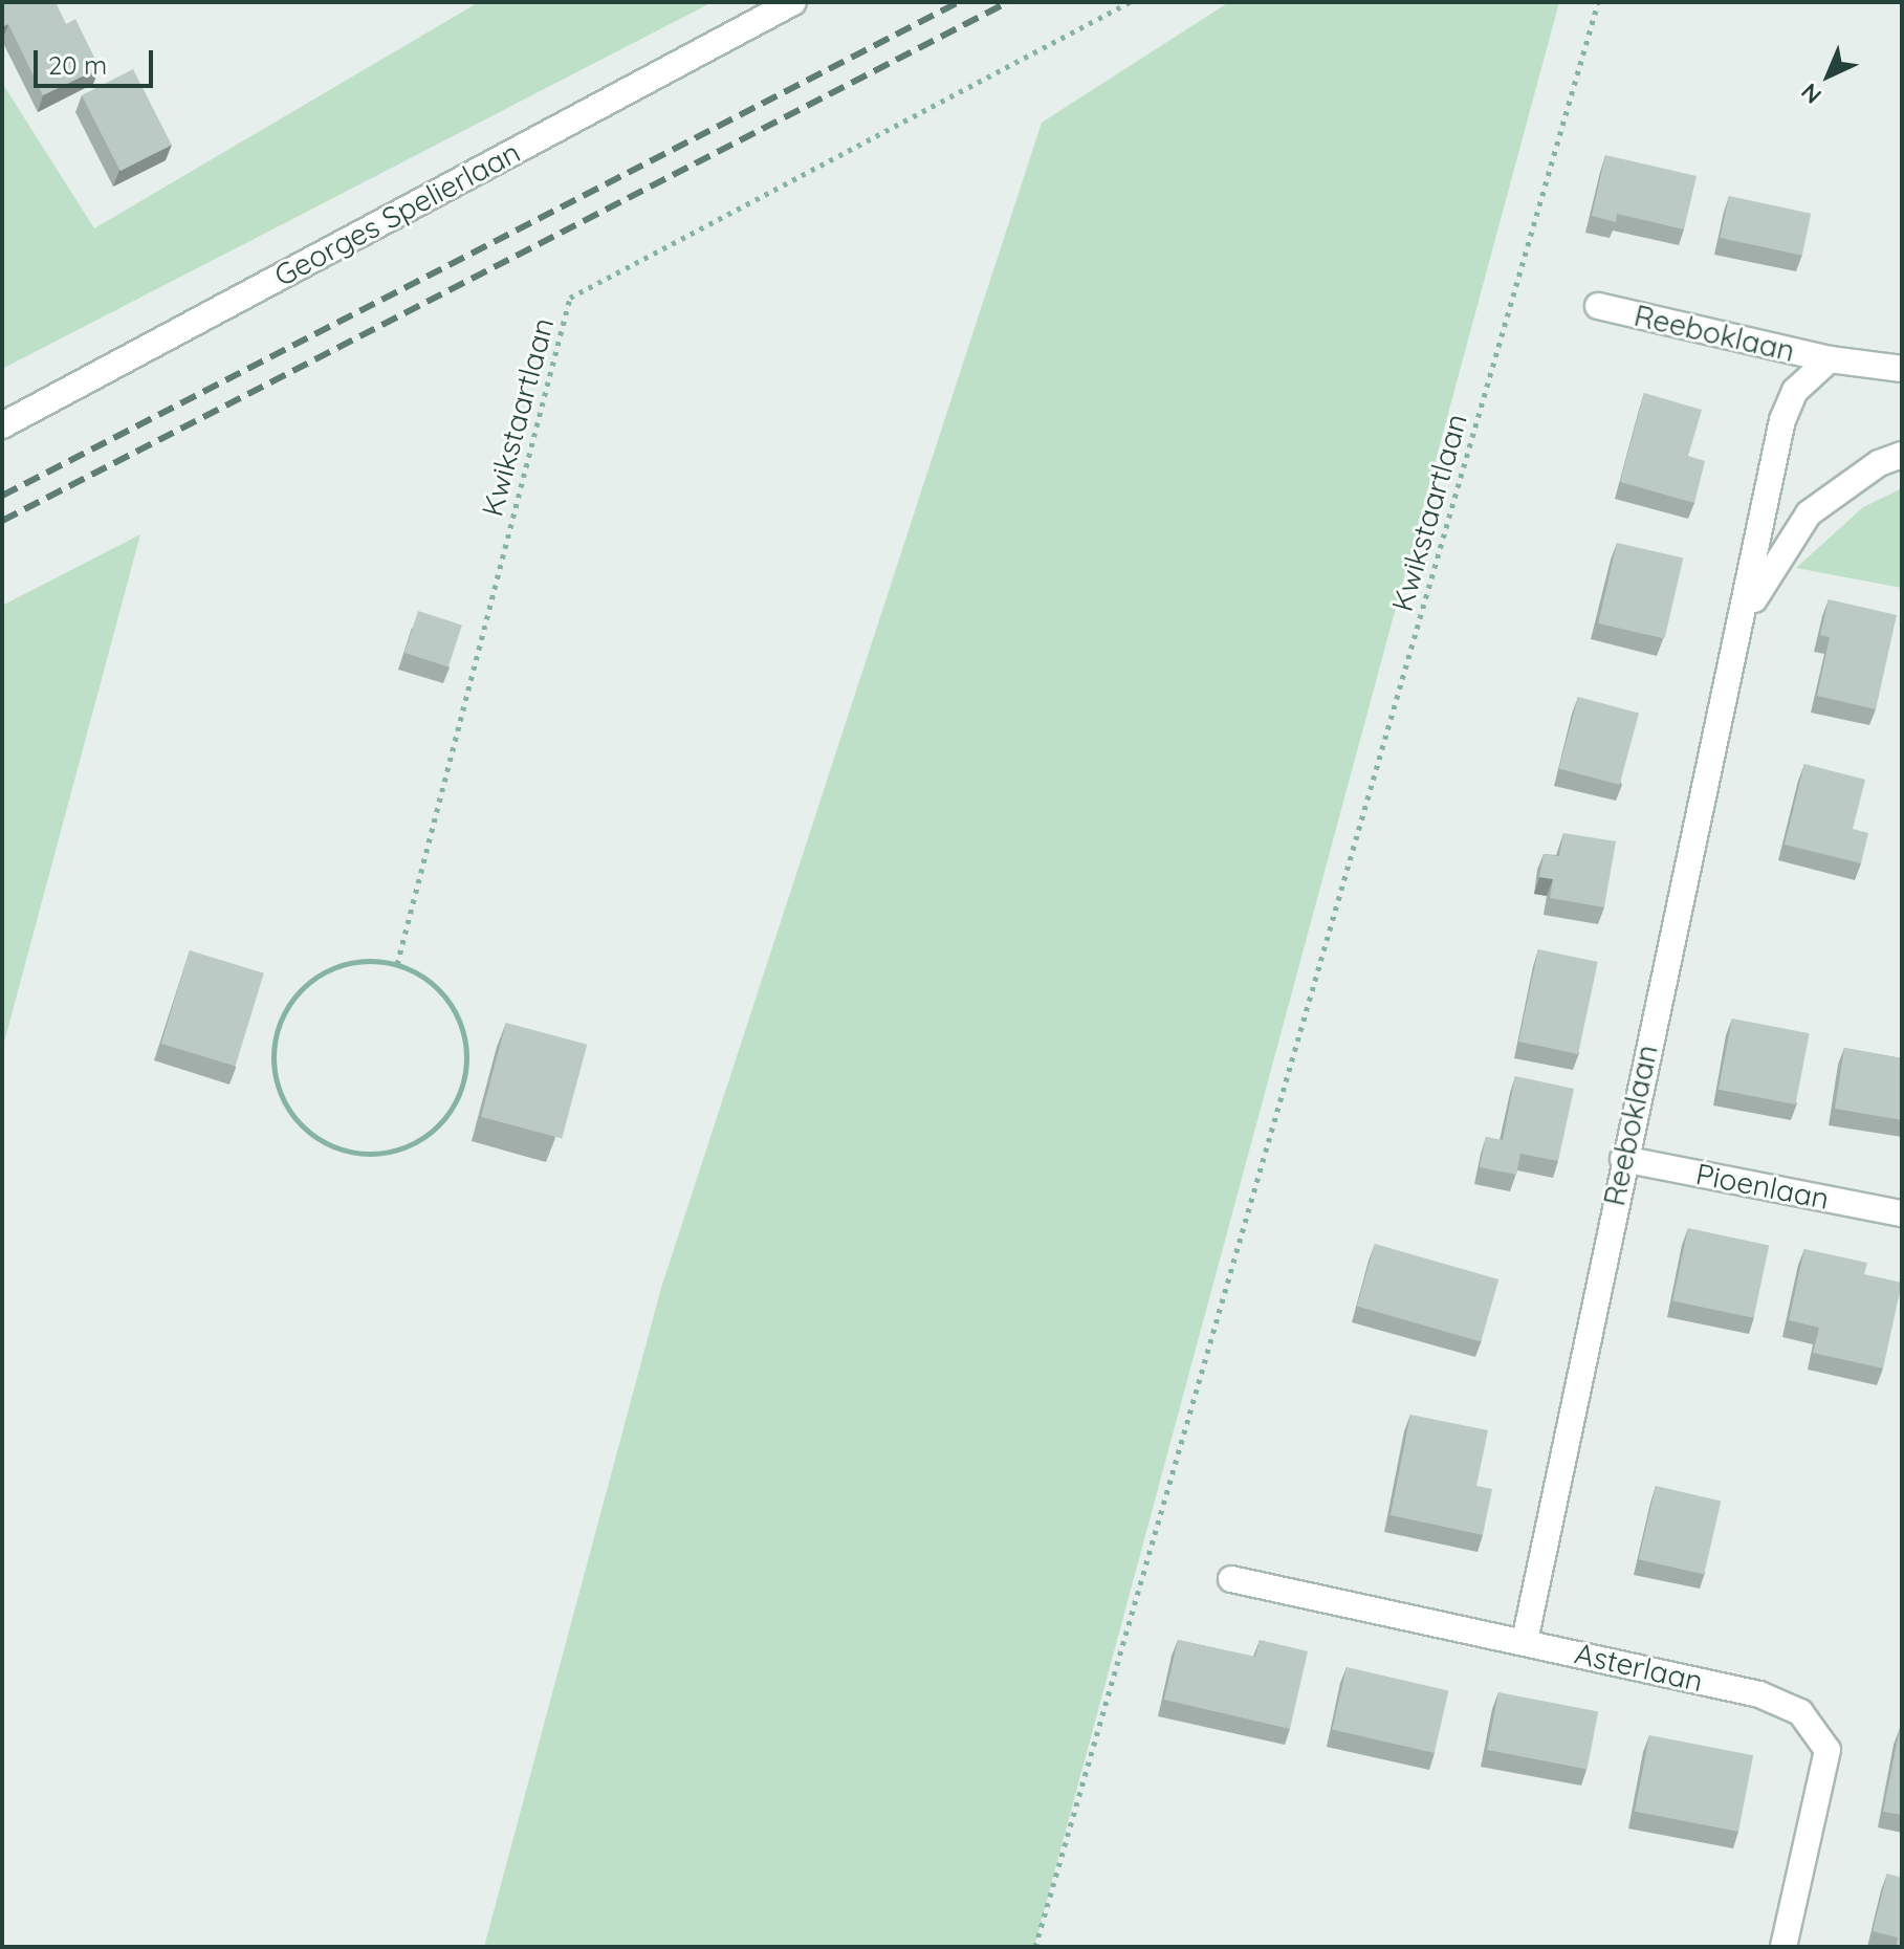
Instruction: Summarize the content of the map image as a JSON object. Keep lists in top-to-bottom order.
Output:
{
  "streets": {
    "street": [
      "Georges Spelierlaan",
      "Reeboklaan",
      "Pioenlaan",
      "Asterlaan"
    ],
    "path": ["Kwikstaartlaan"]
  },
  "crossings": [
    ["Reeboklaan", "Pioenlaan"],
    ["Reeboklaan", "Asterlaan"]
  ],
  "scale_bar": "20 m",
  "north": "bottom left"
}
